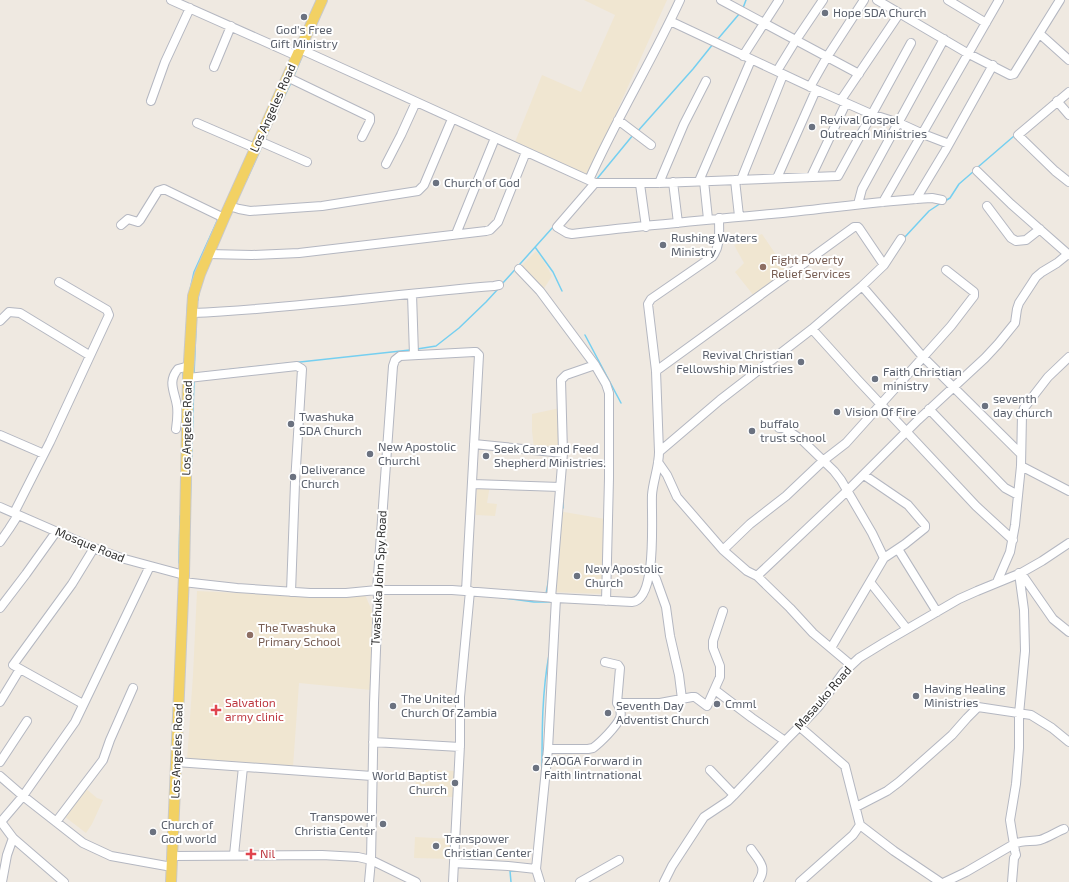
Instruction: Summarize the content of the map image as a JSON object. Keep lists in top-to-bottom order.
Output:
{
  "streets": {
    "main road": ["Los Angeles Road"],
    "street": ["Mosque Road", "Twashuka John Spy Road", "Masauko Road"]
  },
  "crossings": [
    ["Los Angeles Road", "Mosque Road"],
    ["Mosque Road", "Twashuka John Spy Road"]
  ],
  "places": {
    "other": [
      "Hope SDA Church",
      "God's Free Gift Ministry",
      "Revival Gospel Outreach Ministries",
      "Church of God",
      "Rushing Waters Ministry",
      "Fight Poverty Relief Services",
      "Revival Christian Fellowship Ministries",
      "Faith Christian ministry",
      "seventh day church",
      "Vision Of Fire",
      "Twashuka SDA Church",
      "buffalo trust school",
      "New Apostolic Churchl",
      "Seek Care and Feed Shepherd Ministries.",
      "Deliverance Church",
      "New Apostolic Church",
      "The Twashuka Primary School",
      "Having Healing Ministries",
      "Cmml",
      "The United Church Of Zambia",
      "Seventh Day Adventist Church",
      "ZAOGA Forward in Faith Iintrnational",
      "World Baptist Church",
      "Transpower Christia Center",
      "Church of God world",
      "Transpower Christian Center"
    ],
    "health": ["Salvation army clinic", "Nil"]
  }
}
